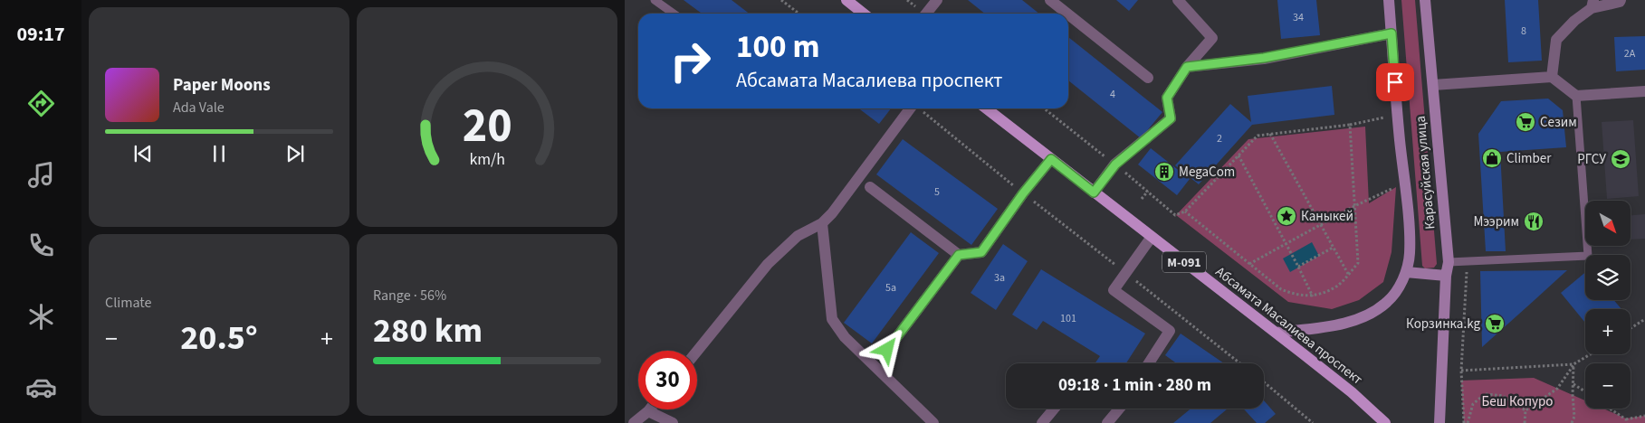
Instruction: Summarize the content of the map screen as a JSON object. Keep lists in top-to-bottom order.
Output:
{
  "streets": {
    "main road": ["Карасуйская улица", "М-091", "Абсамата Масалиева проспект"]
  },
  "crossings": [
    ["Карасуйская улица", "Абсамата Масалиева проспект"]
  ],
  "parks": ["Беш Копуро"],
  "places": {
    "supermarket": ["Сезим", "Корзинка.kg"],
    "shop": ["Climber"],
    "school or university": ["РГСУ"],
    "building": ["MegaCom"],
    "place": ["Каныкей"],
    "restaurant": ["Мээрим"]
  },
  "house_numbers": [
    "34",
    "8",
    "2А",
    "4",
    "2",
    "5",
    "3а",
    "5а",
    "101"
  ],
  "north": "bottom right",
  "page": {
    "tabs": "09:17",
    "turn": ["100 m", "Абсамата Масалиева проспект"],
    "song": ["Paper Moons", "Ada Vale"],
    "map_buttons": ["+", "−"],
    "tile": [
      "Climate",
      ["Range · 56%", "280 km"]
    ],
    "heat": ["−", "20.5°", "+"],
    "limit": "30",
    "trip": "09:18 · 1 min · 280 m",
    "gauge": ["20", "km/h"]
  }
}
